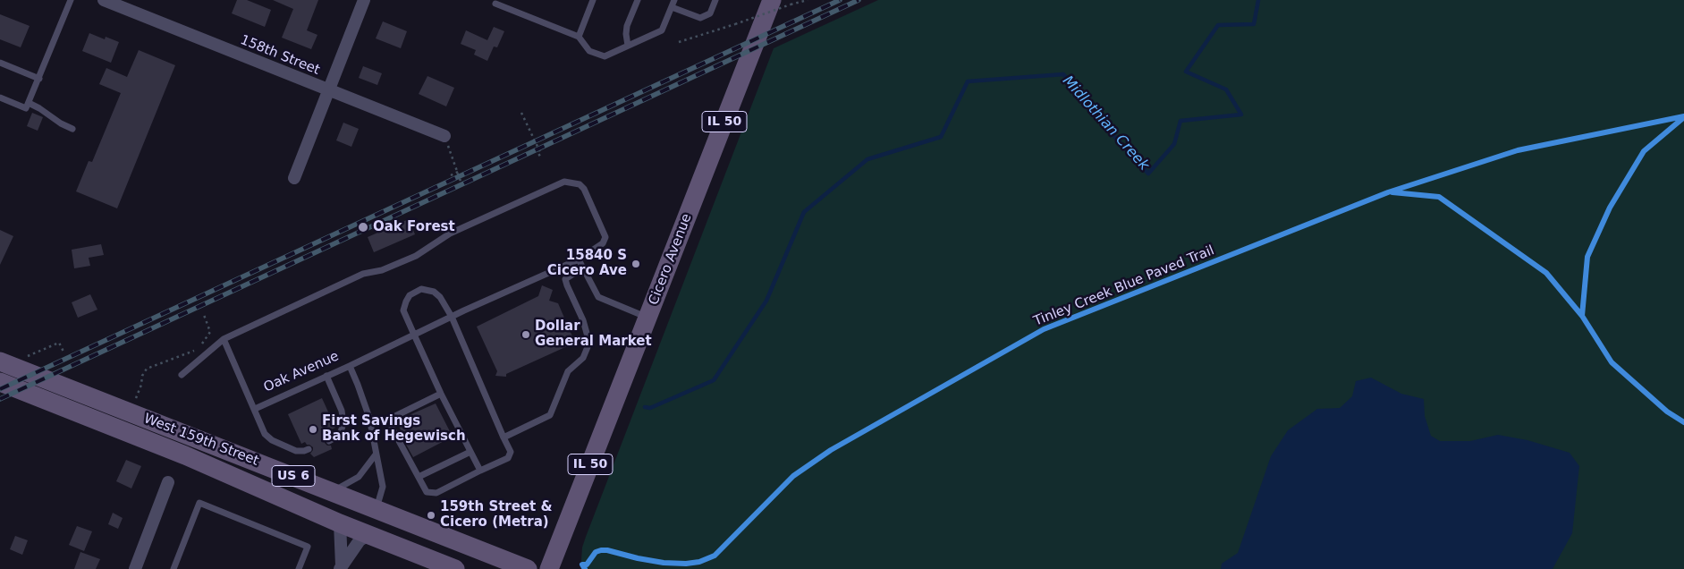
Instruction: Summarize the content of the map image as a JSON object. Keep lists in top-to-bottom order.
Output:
{
  "streets": {
    "main road": [
      "IL 50",
      "Cicero Avenue",
      "West 159th Street",
      "US 6"
    ],
    "street": ["158th Street"],
    "lane": ["Oak Avenue"],
    "cycle path": ["Tinley Creek Blue Paved Trail"]
  },
  "crossings": [
    ["Oak Avenue", "West 159th Street"]
  ],
  "water": ["Midlothian Creek"],
  "places": [
    "Oak Forest",
    "15840 S Cicero Ave",
    "Dollar General Market",
    "First Savings Bank of Hegewisch",
    "159th Street & Cicero (Metra)"
  ]
}
